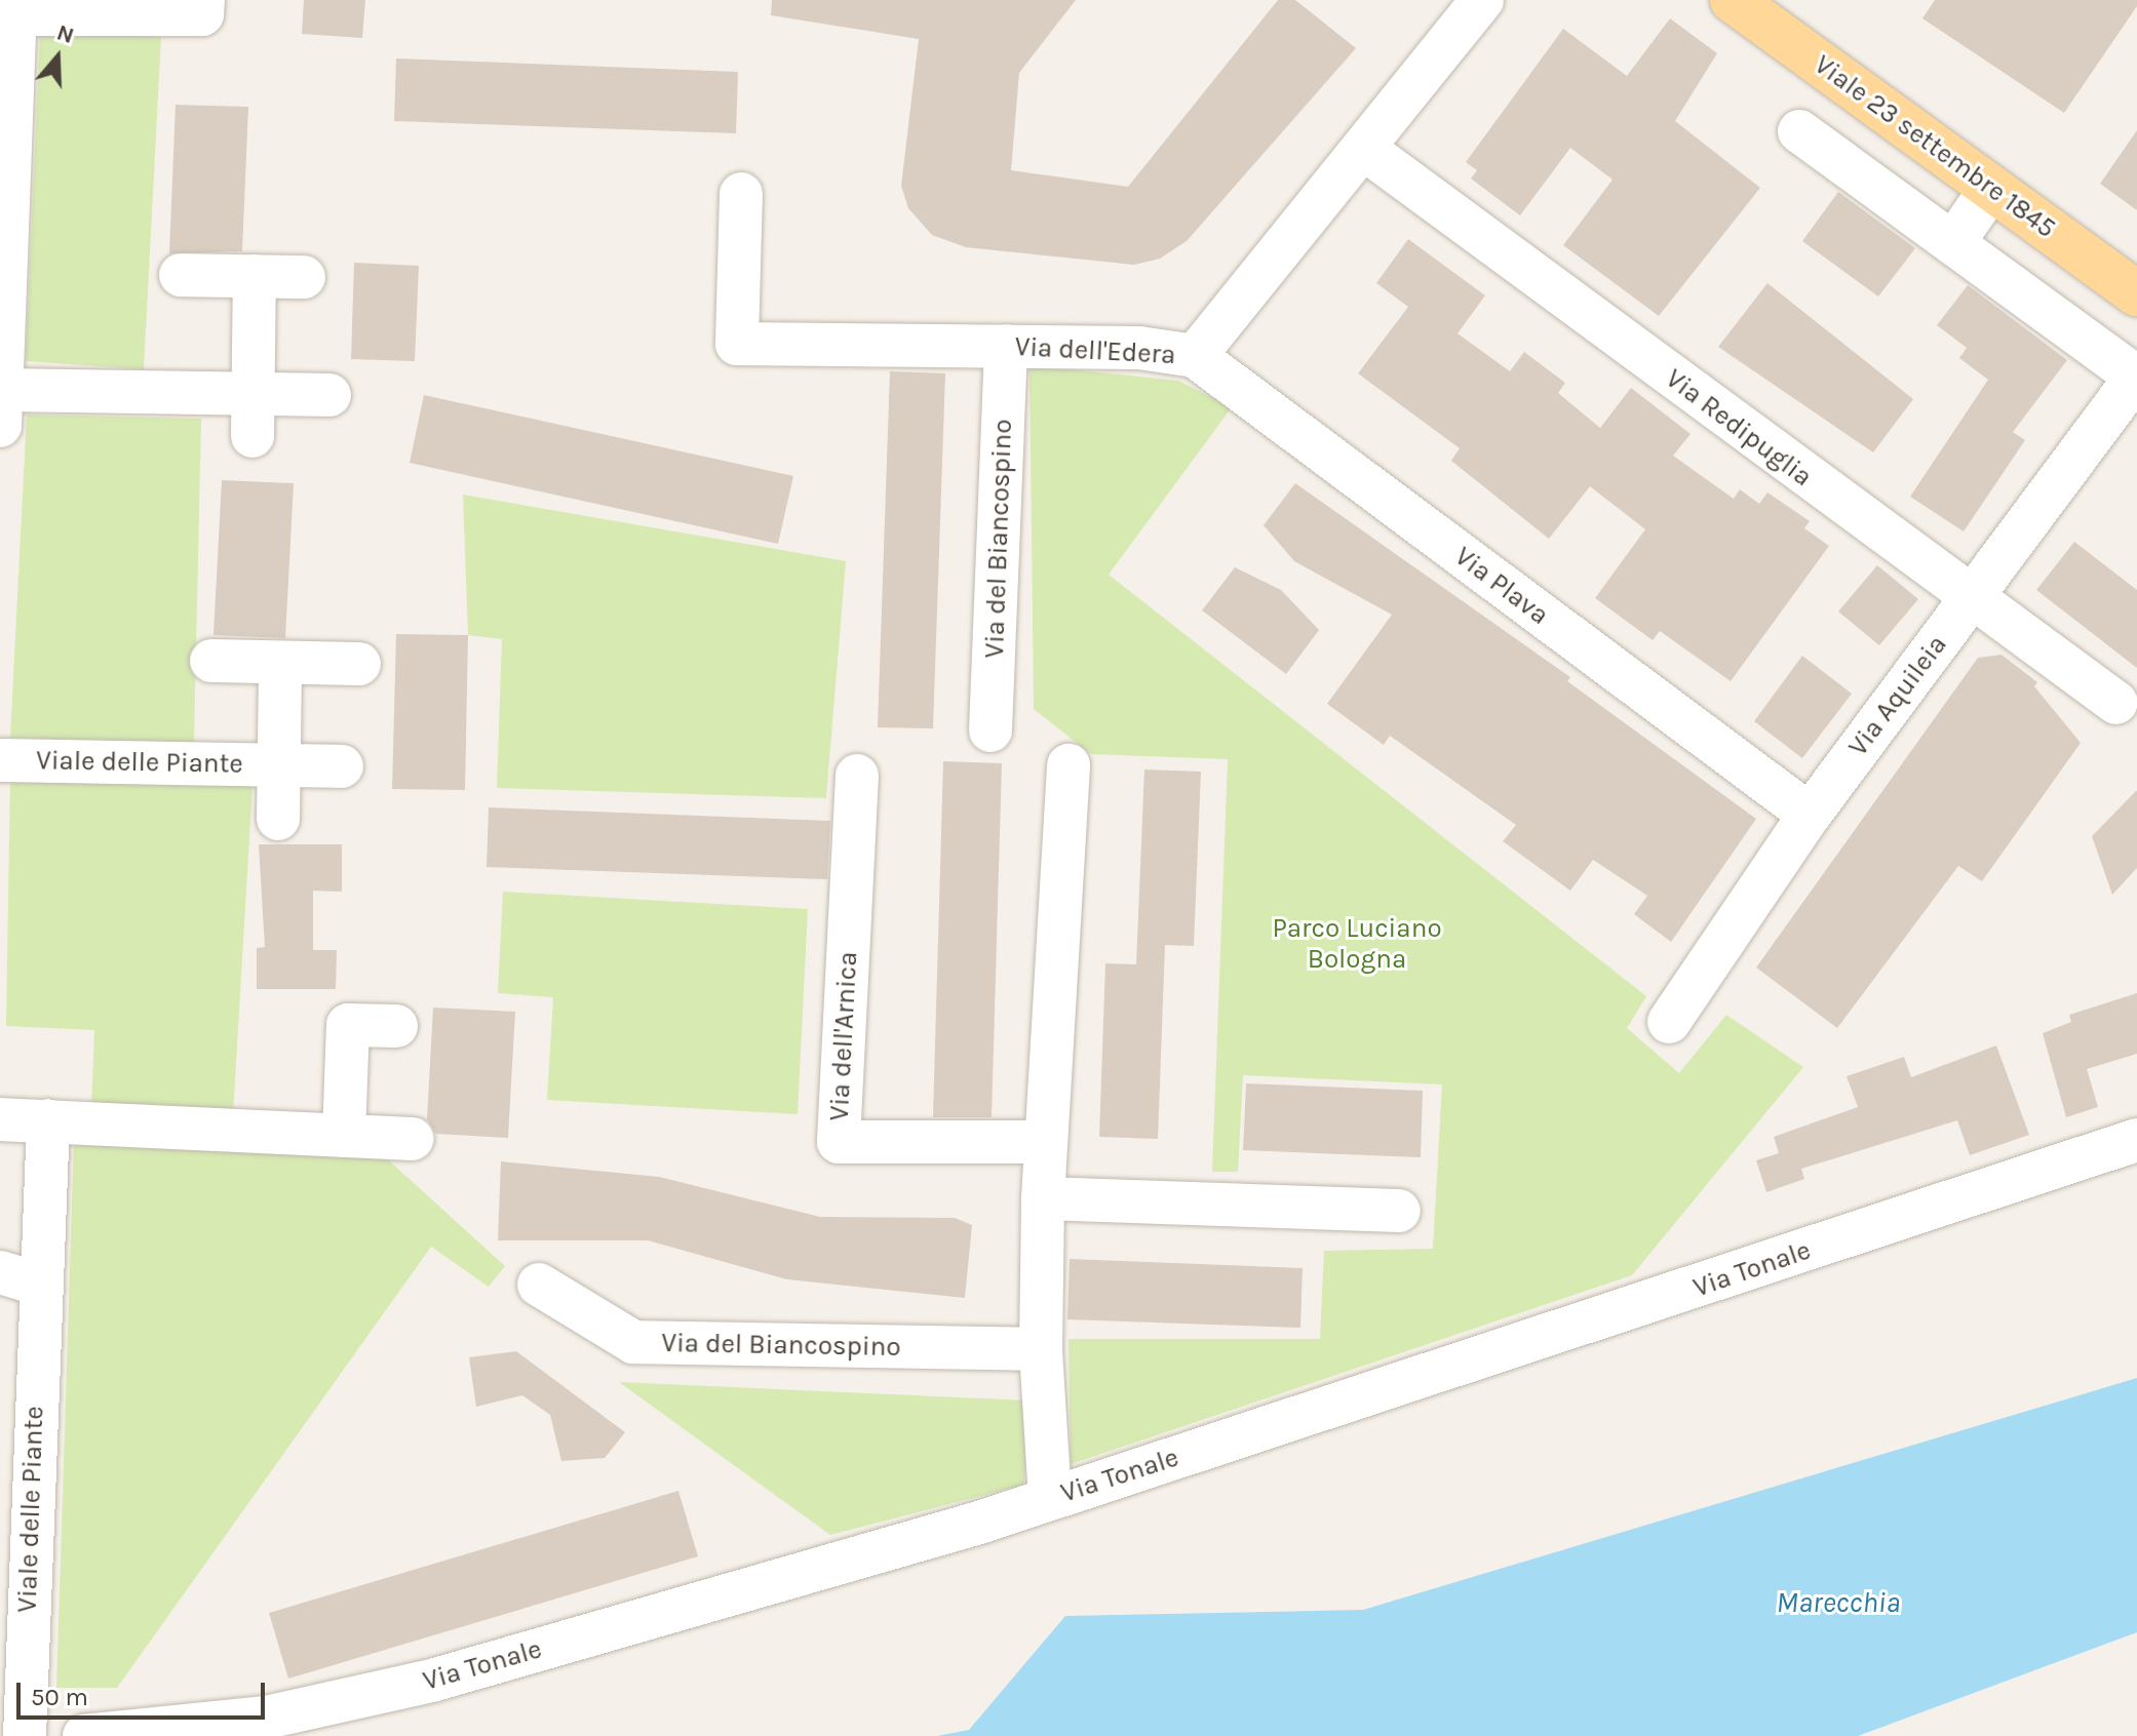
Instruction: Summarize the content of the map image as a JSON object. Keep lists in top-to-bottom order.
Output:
{
  "streets": {
    "main road": ["Viale 23 settembre 1845"],
    "street": [
      "Via dell'Edera",
      "Via Redipuglia",
      "Via del Biancospino",
      "Via Plava",
      "Via Aquileia",
      "Viale delle Piante",
      "Via dell'Arnica",
      "Via Tonale"
    ]
  },
  "crossings": [
    ["Via dell'Edera", "Via Redipuglia"],
    ["Via dell'Edera", "Via del Biancospino"],
    ["Via dell'Edera", "Via Plava"],
    ["Via Redipuglia", "Via Aquileia"],
    ["Via Plava", "Via Aquileia"]
  ],
  "water": ["Marecchia"],
  "parks": ["Parco Luciano Bologna"],
  "scale_bar": "50 m",
  "north": "top"
}
